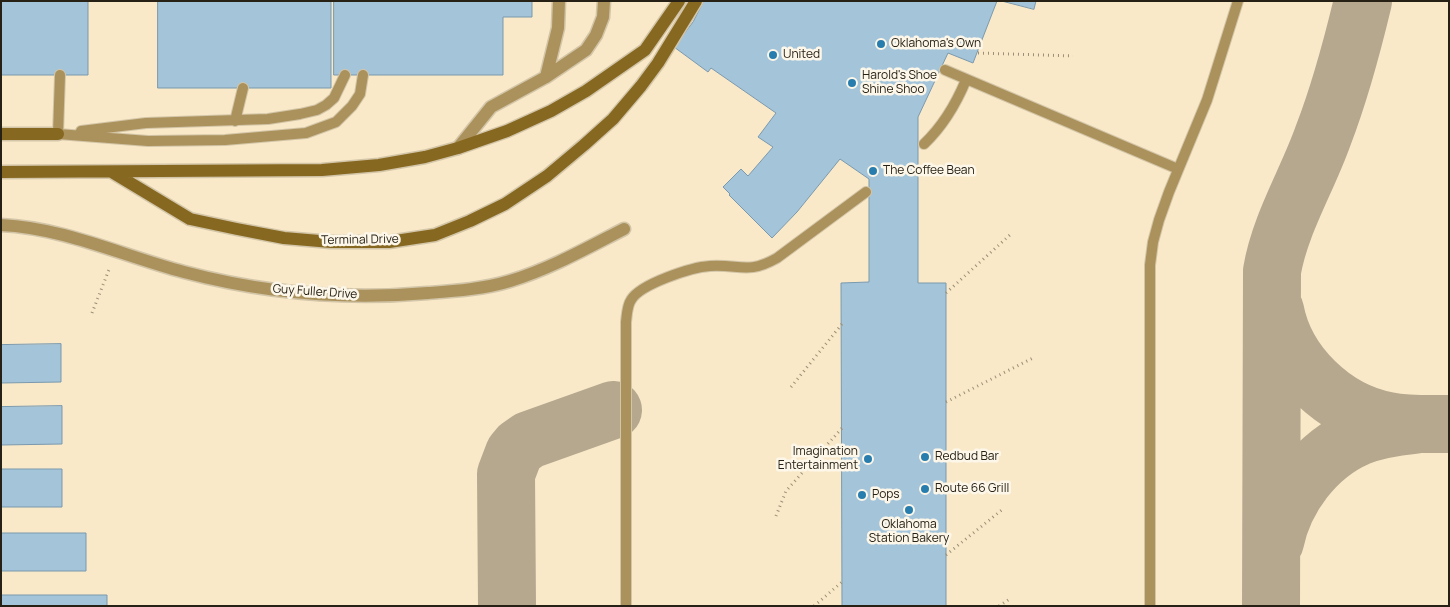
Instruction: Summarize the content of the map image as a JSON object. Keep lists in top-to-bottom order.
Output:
{
  "streets": {
    "main road": ["Terminal Drive"],
    "street": ["Guy Fuller Drive"]
  },
  "places": [
    "Oklahoma's Own",
    "United",
    "Harold's Shoe Shine Shoo",
    "The Coffee Bean",
    "Redbud Bar",
    "Imagination Entertainment",
    "Route 66 Grill",
    "Pops",
    "Oklahoma Station Bakery"
  ]
}
